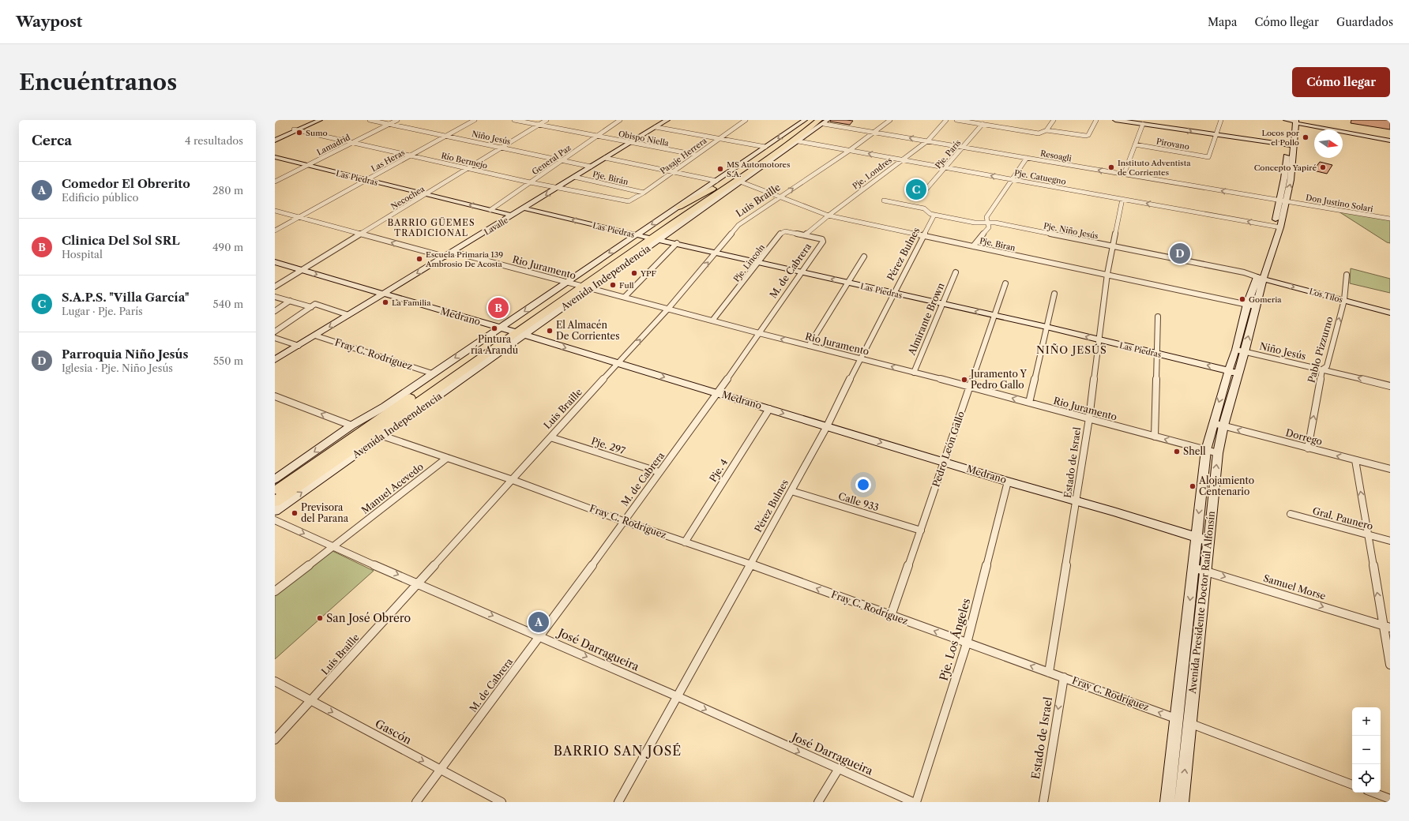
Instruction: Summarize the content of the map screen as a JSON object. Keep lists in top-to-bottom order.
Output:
{
  "streets": {
    "highway": ["Avenida Independencia"],
    "main road": [
      "Las Piedras",
      "Lavalle",
      "Los Tilos",
      "Medrano",
      "Avenida Presidente Doctor Raúl Alfonsín"
    ],
    "street": [
      "Niño Jesús",
      "Obispo Niella",
      "Pirovano",
      "Lamadrid",
      "Pje. París",
      "Pasaje Herrera",
      "Resoagli",
      "General Paz",
      "Las Heras",
      "Río Bermejo",
      "Pje. Londres",
      "Pje. Catuegno",
      "Pje. Birán",
      "Necochea",
      "Luis Braille",
      "Don Justino Solari",
      "Pje. Niño Jesús",
      "Pje. Biran",
      "Pérez Bulnes",
      "Pje. Lincoln",
      "Rio Juramento",
      "M. de Cabrera",
      "Almirante Brown",
      "Pablo Pizzurno",
      "Fray C. Rodríguez",
      "Dorrego",
      "Pje. 297",
      "Pedro León Gallo",
      "Estado de Israel",
      "Pje. 4",
      "Manuel Acevedo",
      "Calle 933",
      "Gral. Paunero",
      "Samuel Morse",
      "Pje. Los Ángeles",
      "José Darragueira",
      "Gascón"
    ]
  },
  "crossings": [
    ["Niño Jesús", "Lamadrid"],
    ["Niño Jesús", "General Paz"],
    ["Niño Jesús", "Las Heras"],
    ["Niño Jesús", "Necochea"],
    ["Niño Jesús", "Lavalle"],
    ["Niño Jesús", "Pablo Pizzurno"],
    ["Niño Jesús", "Avenida Presidente Doctor Raúl Alfonsín"],
    ["Obispo Niella", "Pasaje Herrera"],
    ["Obispo Niella", "General Paz"],
    ["Obispo Niella", "Necochea"],
    ["Obispo Niella", "Lavalle"],
    ["Lamadrid", "Río Bermejo"],
    ["Lamadrid", "Las Piedras"],
    ["Pje. París", "Resoagli"],
    ["Pje. París", "Pje. Catuegno"],
    ["Pasaje Herrera", "Río Bermejo"],
    ["Pasaje Herrera", "Pje. Birán"],
    ["Resoagli", "Pje. Londres"],
    ["Resoagli", "Luis Braille"],
    ["Resoagli", "Don Justino Solari"],
    ["Resoagli", "Avenida Independencia"],
    ["Resoagli", "Avenida Presidente Doctor Raúl Alfonsín"],
    ["General Paz", "Río Bermejo"],
    ["General Paz", "Las Piedras"],
    ["Las Heras", "Río Bermejo"],
    ["Las Heras", "Las Piedras"],
    ["Río Bermejo", "Necochea"],
    ["Río Bermejo", "Lavalle"],
    ["Pje. Londres", "Pje. Catuegno"],
    ["Pje. Londres", "Pje. Biran"],
    ["Pje. Londres", "Pje. Lincoln"],
    ["Pje. Londres", "M. de Cabrera"],
    ["Pje. Catuegno", "Luis Braille"],
    ["Pje. Catuegno", "Avenida Independencia"],
    ["Pje. Catuegno", "Estado de Israel"],
    ["Pje. Catuegno", "Avenida Presidente Doctor Raúl Alfonsín"],
    ["Las Piedras", "Necochea"],
    ["Las Piedras", "Luis Braille"],
    ["Las Piedras", "Lavalle"],
    ["Las Piedras", "Pérez Bulnes"],
    ["Las Piedras", "Pje. Lincoln"],
    ["Las Piedras", "M. de Cabrera"],
    ["Las Piedras", "Avenida Independencia"],
    ["Las Piedras", "Almirante Brown"],
    ["Las Piedras", "Pedro León Gallo"],
    ["Las Piedras", "Estado de Israel"],
    ["Las Piedras", "Avenida Presidente Doctor Raúl Alfonsín"],
    ["Pje. Birán", "Lavalle"],
    ["Necochea", "Medrano"],
    ["Luis Braille", "Pje. Biran"],
    ["Luis Braille", "Rio Juramento"],
    ["Luis Braille", "Medrano"],
    ["Luis Braille", "Fray C. Rodríguez"],
    ["Luis Braille", "Pje. 297"],
    ["Luis Braille", "José Darragueira"],
    ["Luis Braille", "Gascón"],
    ["Don Justino Solari", "Avenida Presidente Doctor Raúl Alfonsín"],
    ["Lavalle", "Rio Juramento"],
    ["Lavalle", "Medrano"],
    ["Lavalle", "Fray C. Rodríguez"],
    ["Pje. Niño Jesús", "Pérez Bulnes"],
    ["Pje. Niño Jesús", "Los Tilos"],
    ["Pje. Niño Jesús", "Estado de Israel"],
    ["Pje. Niño Jesús", "Avenida Presidente Doctor Raúl Alfonsín"],
    ["Pje. Biran", "Pérez Bulnes"],
    ["Pje. Biran", "Avenida Independencia"],
    ["Pje. Biran", "Estado de Israel"],
    ["Pje. Biran", "Avenida Presidente Doctor Raúl Alfonsín"],
    ["Pérez Bulnes", "Rio Juramento"],
    ["Pérez Bulnes", "Medrano"],
    ["Pérez Bulnes", "Fray C. Rodríguez"],
    ["Pérez Bulnes", "Calle 933"],
    ["Pérez Bulnes", "José Darragueira"],
    ["Pje. Lincoln", "Rio Juramento"],
    ["Pje. Lincoln", "M. de Cabrera"],
    ["Rio Juramento", "M. de Cabrera"],
    ["Rio Juramento", "Avenida Independencia"],
    ["Rio Juramento", "Almirante Brown"],
    ["Rio Juramento", "Pedro León Gallo"],
    ["Rio Juramento", "Estado de Israel"],
    ["Rio Juramento", "Avenida Presidente Doctor Raúl Alfonsín"],
    ["M. de Cabrera", "Medrano"],
    ["M. de Cabrera", "Fray C. Rodríguez"],
    ["M. de Cabrera", "Pje. 297"],
    ["M. de Cabrera", "José Darragueira"],
    ["M. de Cabrera", "Gascón"],
    ["Avenida Independencia", "Medrano"],
    ["Avenida Independencia", "Fray C. Rodríguez"],
    ["Los Tilos", "Pablo Pizzurno"],
    ["Los Tilos", "Avenida Presidente Doctor Raúl Alfonsín"],
    ["Medrano", "Pedro León Gallo"],
    ["Medrano", "Estado de Israel"],
    ["Medrano", "Pje. 4"],
    ["Medrano", "Avenida Presidente Doctor Raúl Alfonsín"],
    ["Medrano", "Pje. Los Ángeles"],
    ["Pablo Pizzurno", "Dorrego"],
    ["Fray C. Rodríguez", "Pedro León Gallo"],
    ["Fray C. Rodríguez", "Estado de Israel"],
    ["Fray C. Rodríguez", "Pje. 4"],
    ["Fray C. Rodríguez", "Manuel Acevedo"],
    ["Fray C. Rodríguez", "Avenida Presidente Doctor Raúl Alfonsín"],
    ["Fray C. Rodríguez", "Pje. Los Ángeles"],
    ["Dorrego", "Avenida Presidente Doctor Raúl Alfonsín"],
    ["Pedro León Gallo", "Calle 933"],
    ["Manuel Acevedo", "José Darragueira"],
    ["Samuel Morse", "Avenida Presidente Doctor Raúl Alfonsín"]
  ],
  "one_way": [
    "Resoagli",
    "Pje. Catuegno",
    "Las Piedras",
    "Los Tilos",
    "Medrano",
    "Pablo Pizzurno",
    "Fray C. Rodríguez",
    "Dorrego",
    "Samuel Morse",
    "José Darragueira",
    "Gascón"
  ],
  "districts": ["BARRIO GÜEMES TRADICIONAL", "NIÑO JESÚS", "BARRIO SAN JOSÉ"],
  "places": [
    "Sumo",
    "Locos por el Pollo",
    "Instituto Adventista de Corrientes",
    "Concepto Yapiré",
    "MS Automotores S.A.",
    "Escuela Primaria 139 Ambrosio De Acosta",
    "YPF",
    "Full",
    "Gomeria",
    "La Familia",
    "Pintura ría Arandú",
    "El Almacén De Corrientes",
    "Juramento Y Pedro Gallo",
    "Shell",
    "Alojamiento Centenario",
    "Previsora del Parana",
    "San José Obrero"
  ],
  "north": "right",
  "page": {
    "header": "Waypost",
    "nav": ["Mapa", "Cómo llegar", "Guardados"],
    "buttons": "Cómo llegar",
    "title": "Encuéntranos",
    "heading": ["Cerca", "4 resultados"],
    "list": [
      {
        "mark": "A",
        "name": "Comedor El Obrerito",
        "note": "Edificio público",
        "value": "280 m"
      },
      {
        "mark": "B",
        "name": "Clinica Del Sol SRL",
        "note": "Hospital",
        "value": "490 m"
      },
      {
        "mark": "C",
        "name": "S.A.P.S. \"Villa García\"",
        "note": "Lugar · Pje. París",
        "value": "540 m"
      },
      {
        "mark": "D",
        "name": "Parroquia Niño Jesús",
        "note": "Iglesia · Pje. Niño Jesús",
        "value": "550 m"
      }
    ],
    "pins": [
      "C",
      "D",
      "B",
      "A"
    ],
    "map_buttons": ["+", "−"]
  }
}
